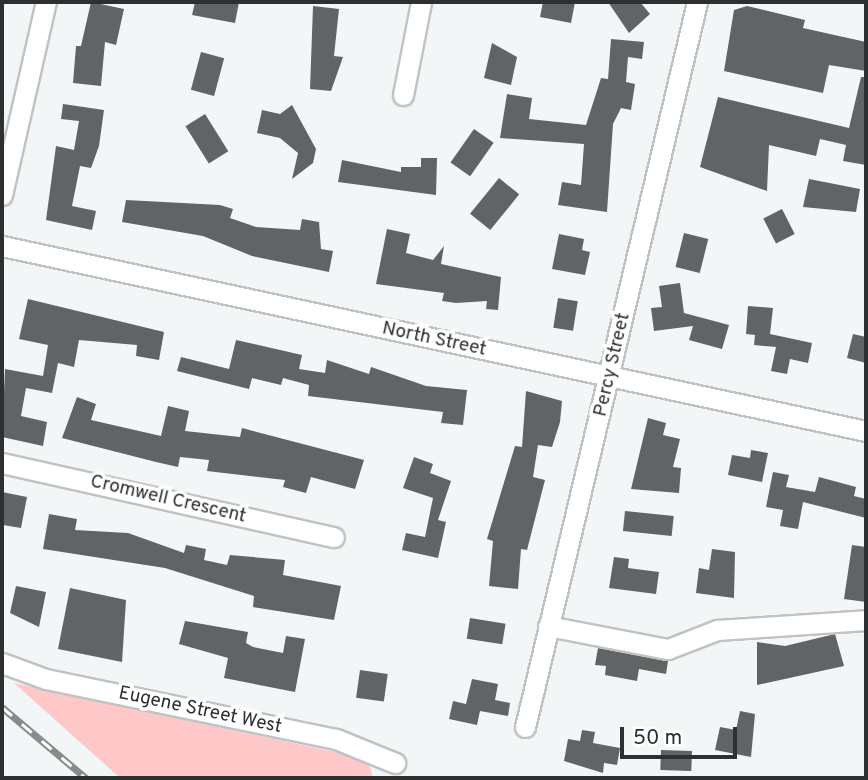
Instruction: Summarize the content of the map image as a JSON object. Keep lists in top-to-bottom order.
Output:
{
  "streets": {
    "street": [
      "North Street",
      "Percy Street",
      "Cromwell Crescent",
      "Eugene Street West"
    ]
  },
  "crossings": [
    ["North Street", "Percy Street"]
  ],
  "scale_bar": "50 m"
}
